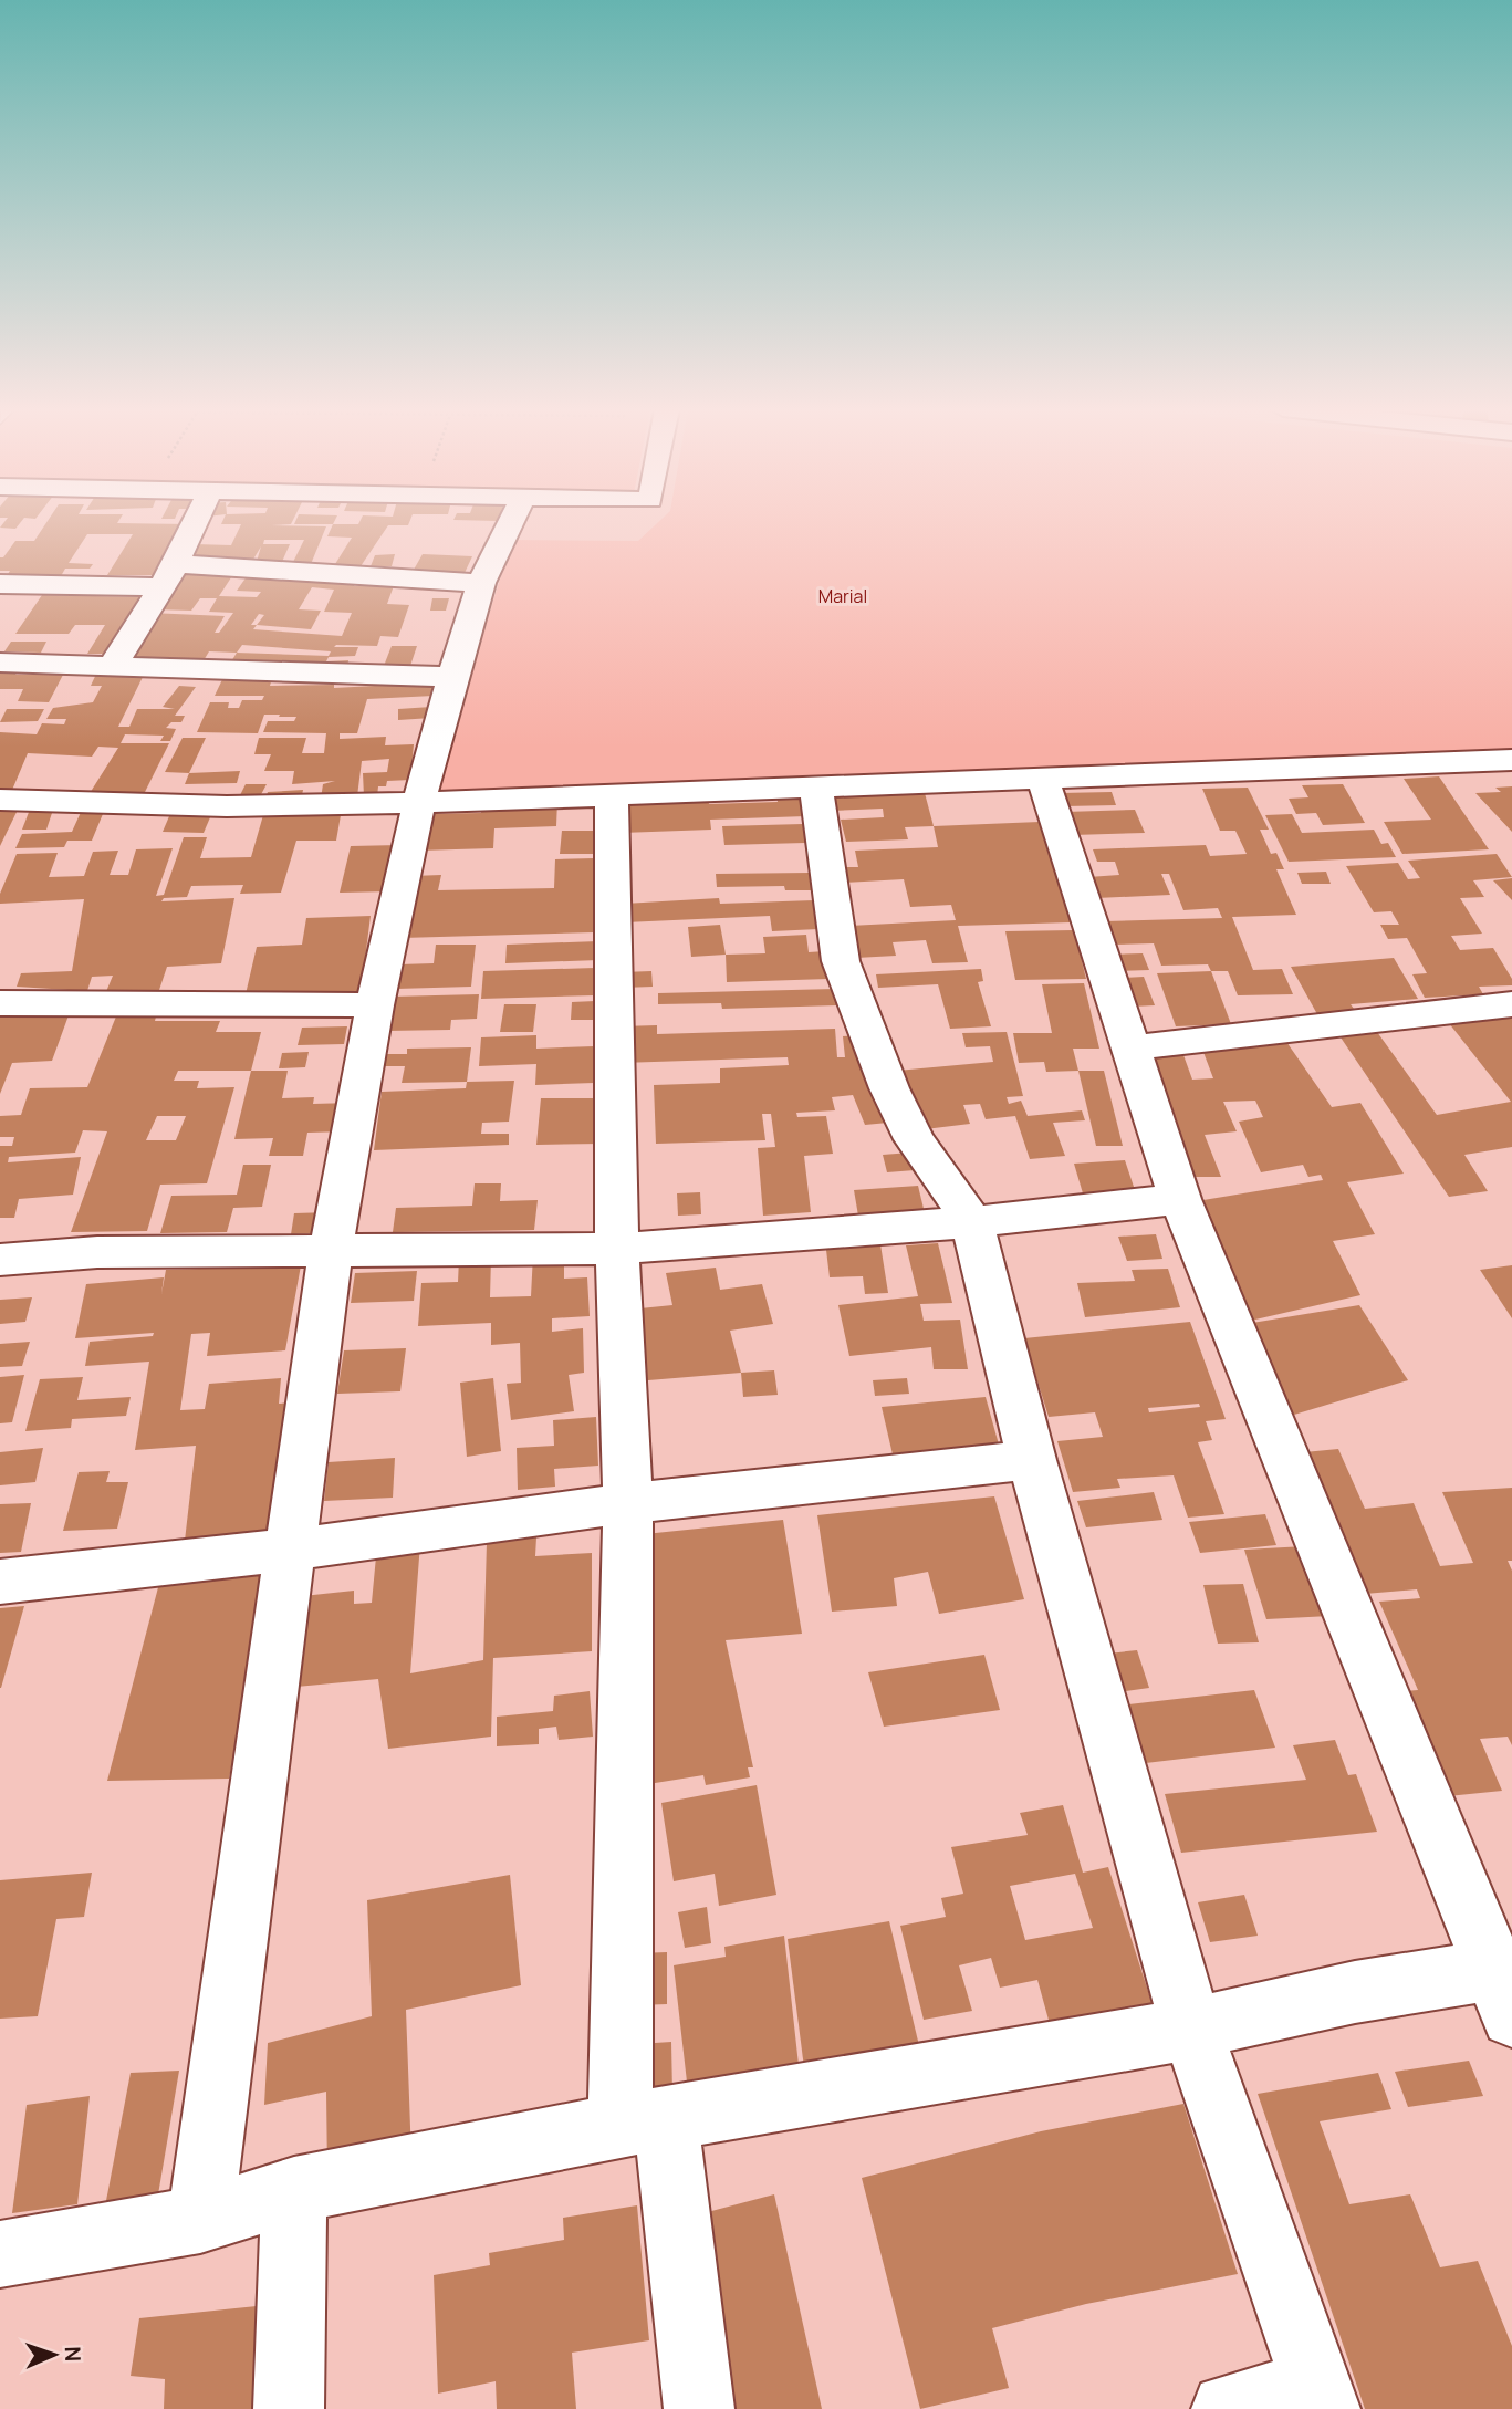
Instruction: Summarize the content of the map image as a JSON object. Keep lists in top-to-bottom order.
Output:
{
  "parks": ["Marial"],
  "north": "right"
}
